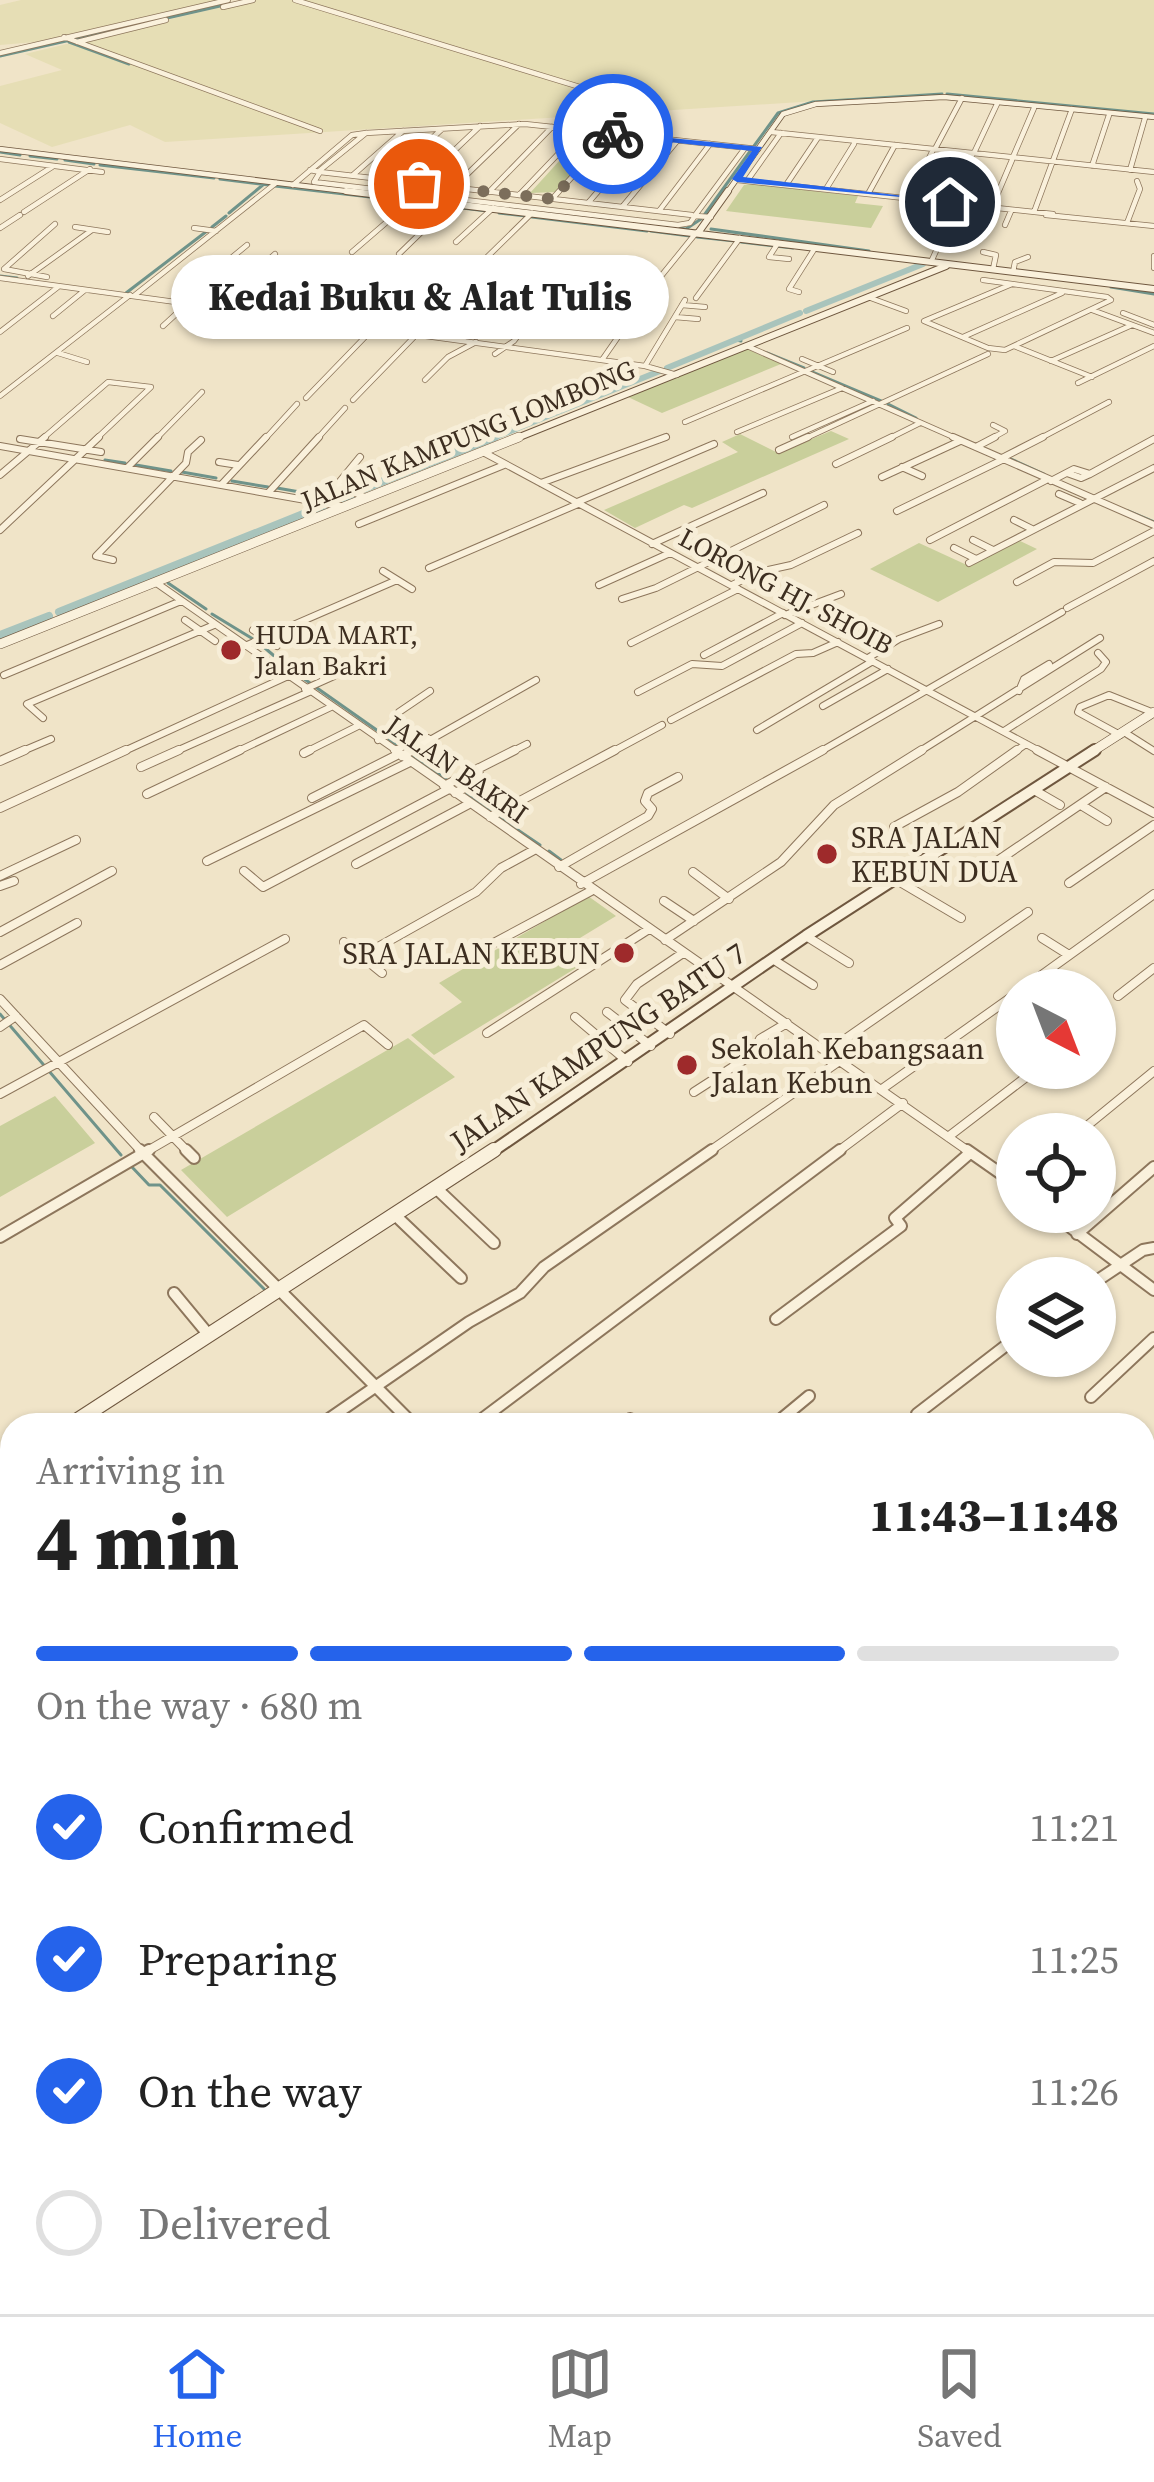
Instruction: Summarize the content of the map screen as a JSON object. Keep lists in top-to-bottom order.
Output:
{
  "streets": {
    "street": [
      "JALAN KAMPUNG LOMBONG",
      "LORONG HJ. SHOIB",
      "JALAN BAKRI",
      "JALAN KAMPUNG BATU 7"
    ]
  },
  "crossings": [
    ["JALAN KAMPUNG LOMBONG", "LORONG HJ. SHOIB"],
    ["JALAN KAMPUNG LOMBONG", "JALAN BAKRI"],
    ["LORONG HJ. SHOIB", "JALAN KAMPUNG BATU 7"],
    ["JALAN BAKRI", "JALAN KAMPUNG BATU 7"]
  ],
  "places": [
    "Kedai Buku & Alat Tulis",
    "HUDA MART, Jalan Bakri",
    "SRA JALAN KEBUN DUA",
    "SRA JALAN KEBUN",
    "Sekolah Kebangsaan Jalan Kebun"
  ],
  "north": "bottom right",
  "page": {
    "bubble": "Kedai Buku & Alat Tulis",
    "heading": ["4 min", "Arriving in", "11:43–11:48"],
    "bar": "On the way · 680 m",
    "list": [
      ["Confirmed", "11:21"],
      ["Preparing", "11:25"],
      ["On the way", "11:26"],
      "Delivered"
    ],
    "tabs": ["Home", "Map", "Saved"]
  }
}
